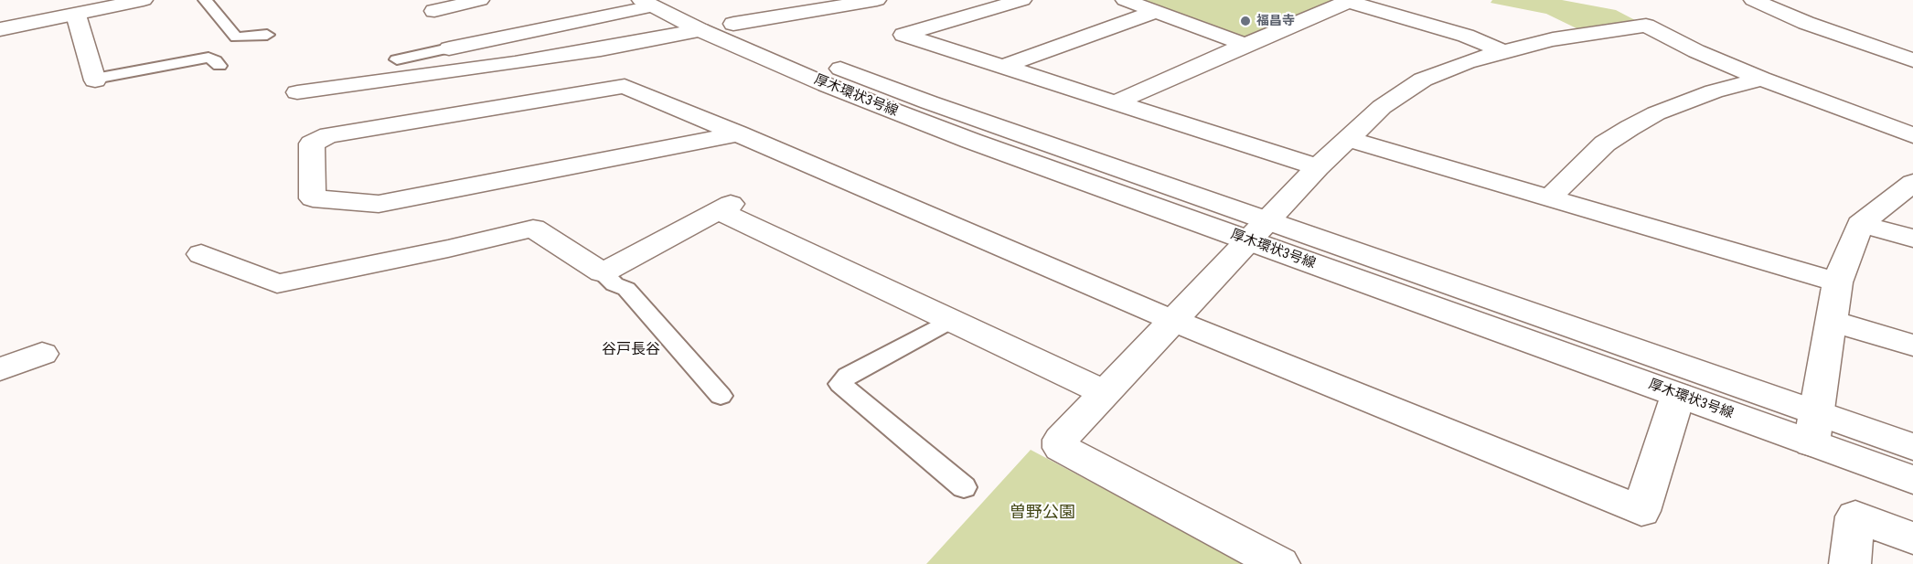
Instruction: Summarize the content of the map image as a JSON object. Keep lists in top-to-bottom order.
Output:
{
  "streets": {
    "street": ["厚木環状3号線"]
  },
  "districts": ["谷戸長谷"],
  "parks": ["曽野公園"],
  "places": ["福昌寺"]
}
